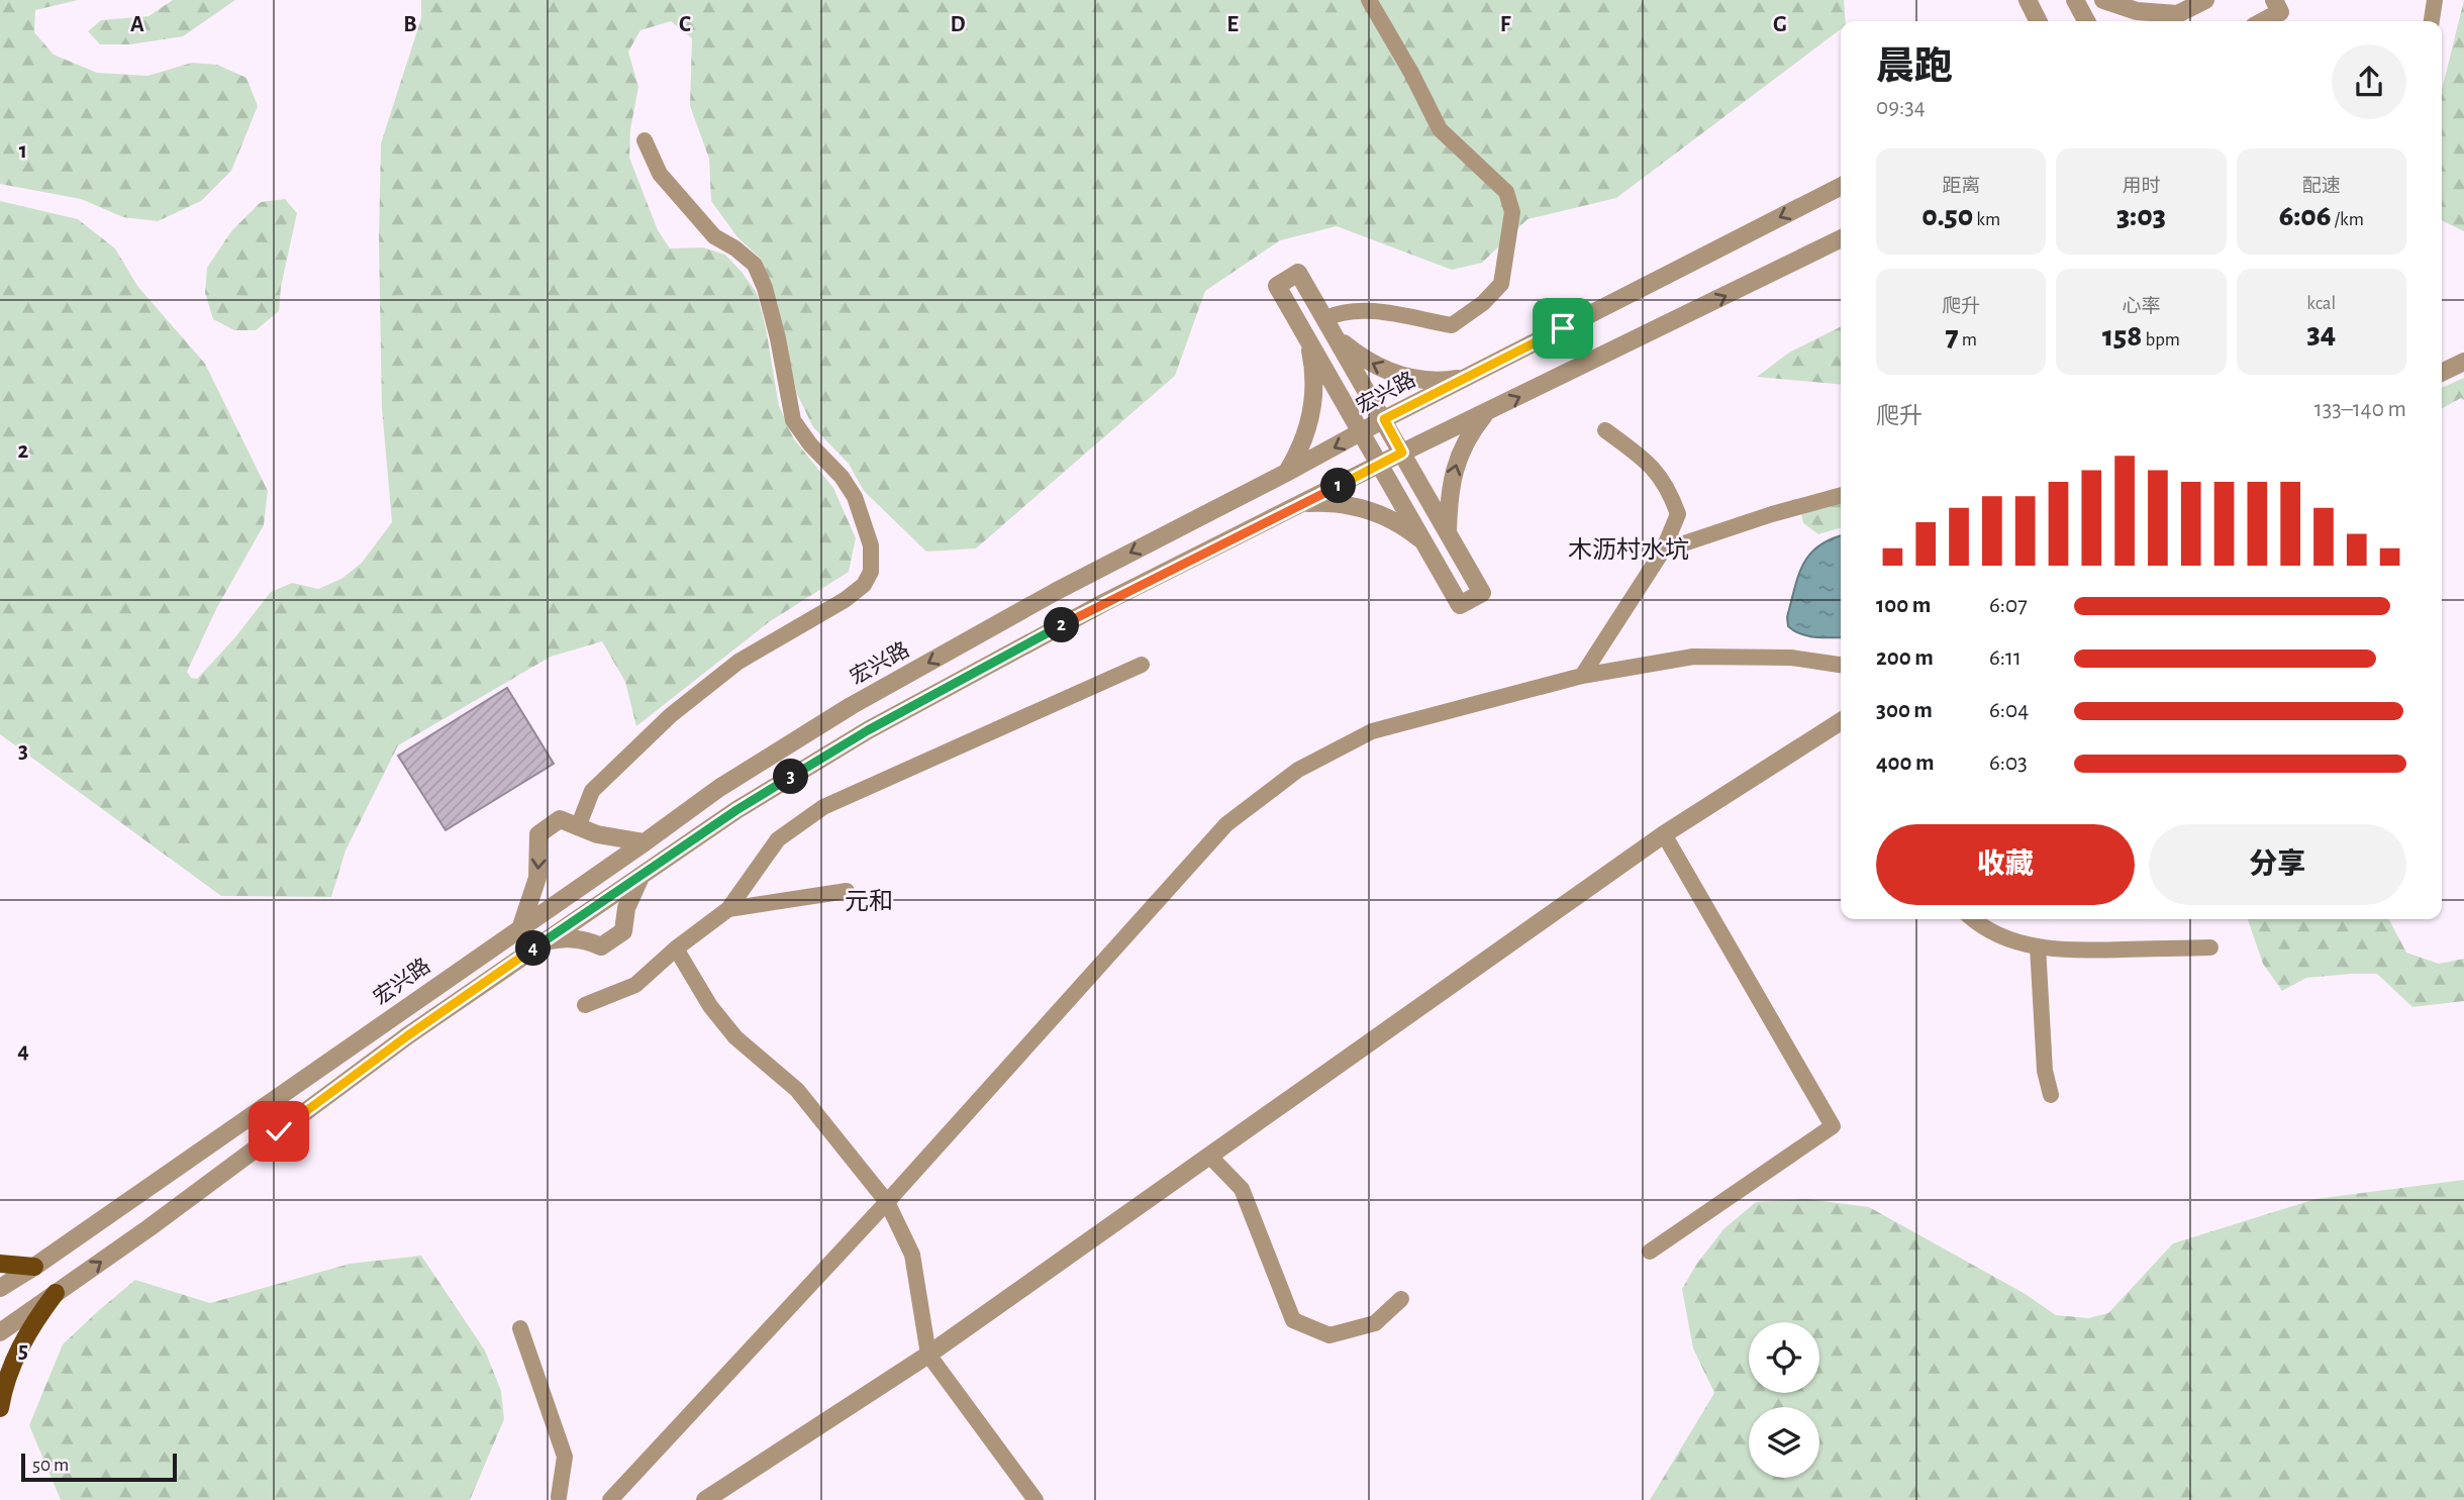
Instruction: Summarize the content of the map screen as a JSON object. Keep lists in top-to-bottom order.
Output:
{
  "streets": {
    "street": ["宏兴路"]
  },
  "districts": ["木沥村水坑", "元和"],
  "scale_bar": "50 m",
  "page": {
    "heading": ["晨跑", "09:34"],
    "stats": [
      ["距离", "0.50 km"],
      ["用时", "3:03"],
      ["配速", "6:06 /km"],
      ["爬升", "7 m"],
      ["心率", "158 bpm"],
      ["kcal", "34"]
    ],
    "chart": ["爬升", "133–140 m"],
    "pins": [
      "1",
      "2",
      "3",
      "4"
    ],
    "list": [
      {
        "name": "100 m",
        "note": "6:07"
      },
      {
        "name": "200 m",
        "note": "6:11"
      },
      {
        "name": "300 m",
        "note": "6:04"
      },
      {
        "name": "400 m",
        "note": "6:03"
      }
    ],
    "buttons": ["收藏", "分享"],
    "scale": "50 m"
  },
  "grid": {
    "columns": [
      "A",
      "B",
      "C",
      "D",
      "E",
      "F",
      "G"
    ],
    "rows": [
      "1",
      "2",
      "3",
      "4",
      "5"
    ]
  }
}
